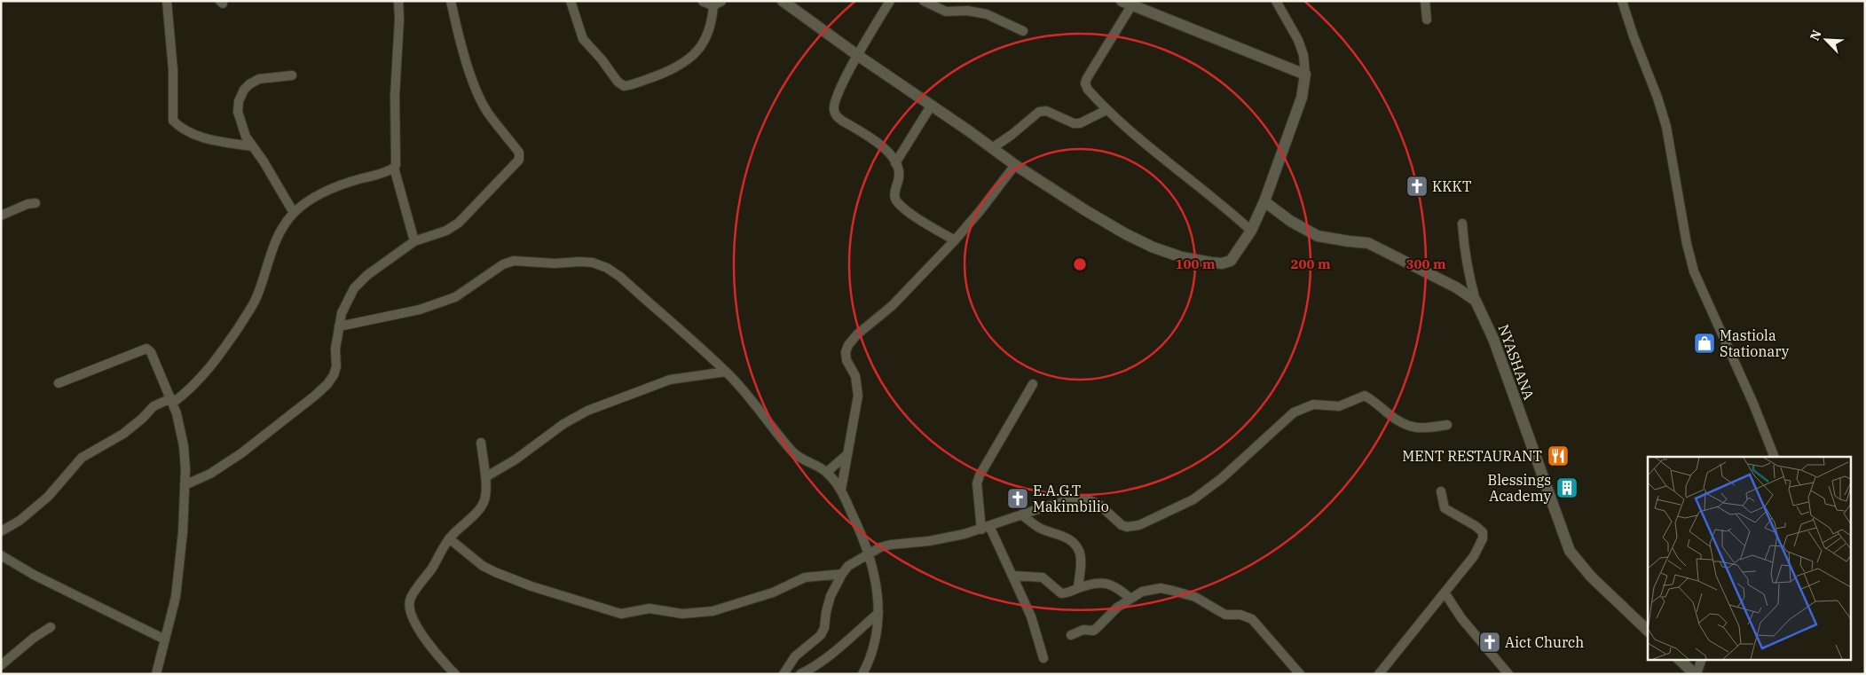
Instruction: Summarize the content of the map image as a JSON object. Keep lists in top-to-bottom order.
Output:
{
  "streets": {
    "street": ["NYASHANA"]
  },
  "places": {
    "church": ["KKKT", "E.A.G.T Makimbilio", "Aict Church"],
    "shop": ["Mastiola Stationary"],
    "restaurant": ["MENT RESTAURANT"],
    "building": ["Blessings Academy"]
  },
  "north": "top left",
  "rings": ["100 m", "200 m", "300 m"]
}
